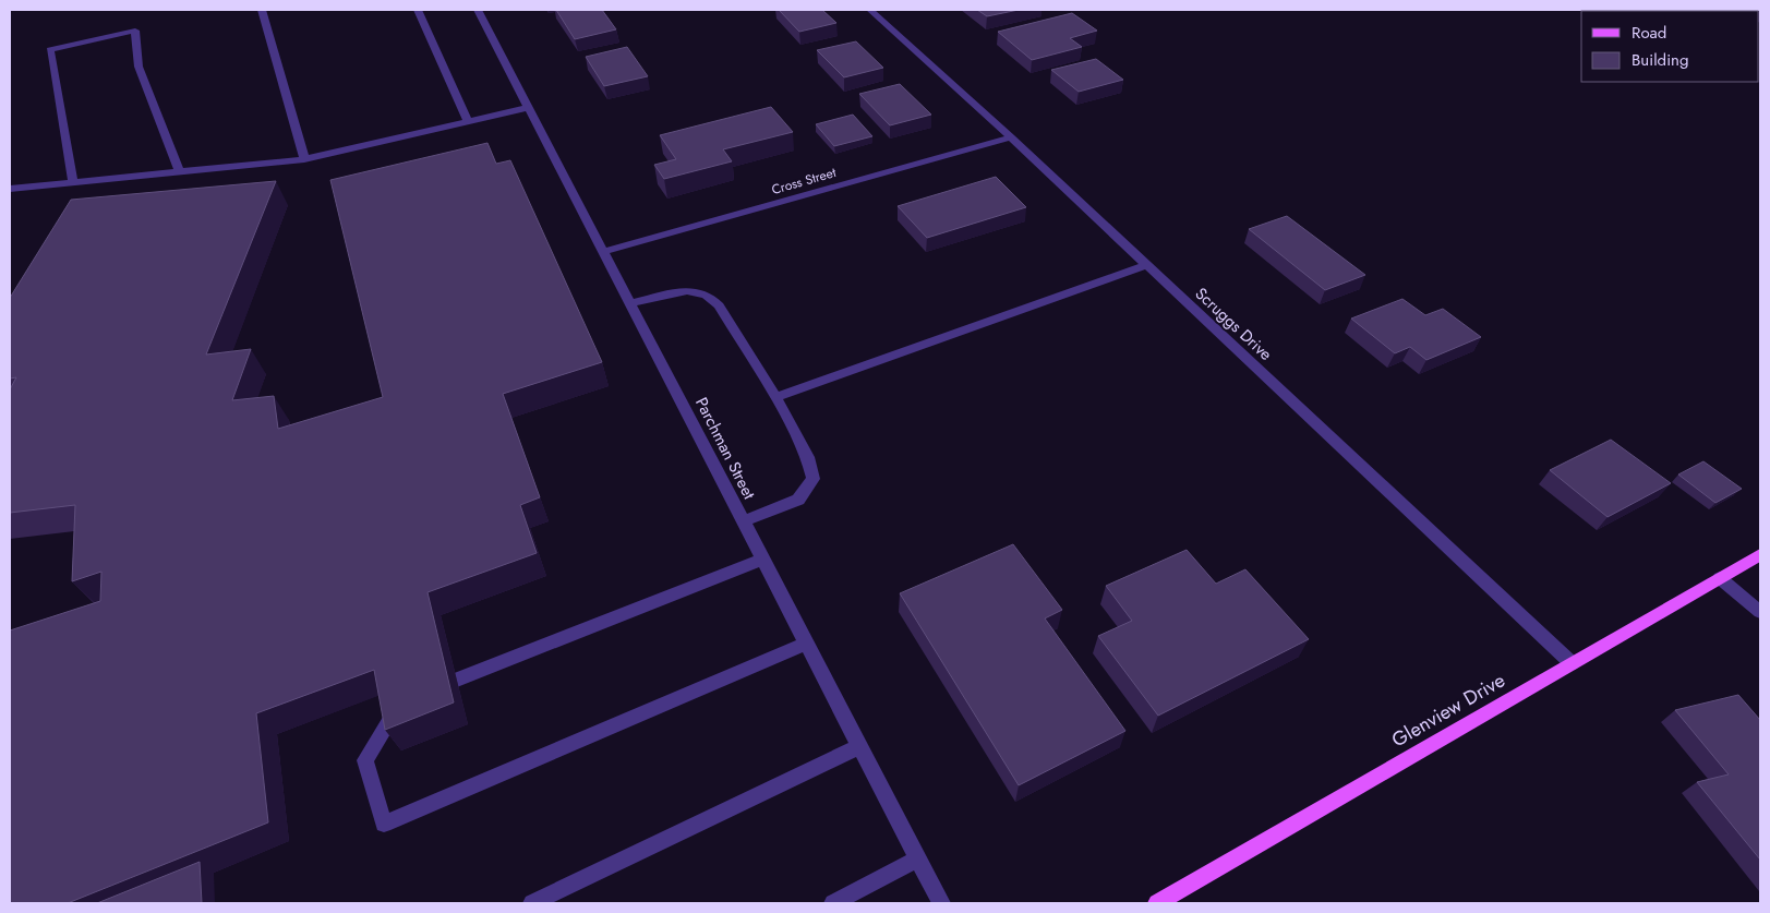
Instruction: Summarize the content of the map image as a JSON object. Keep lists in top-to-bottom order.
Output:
{
  "streets": {
    "main road": ["Glenview Drive"],
    "street": ["Cross Street", "Scruggs Drive", "Parchman Street"]
  },
  "crossings": [
    ["Cross Street", "Scruggs Drive"],
    ["Cross Street", "Parchman Street"],
    ["Scruggs Drive", "Glenview Drive"]
  ],
  "legend": ["Road", "Building"]
}
